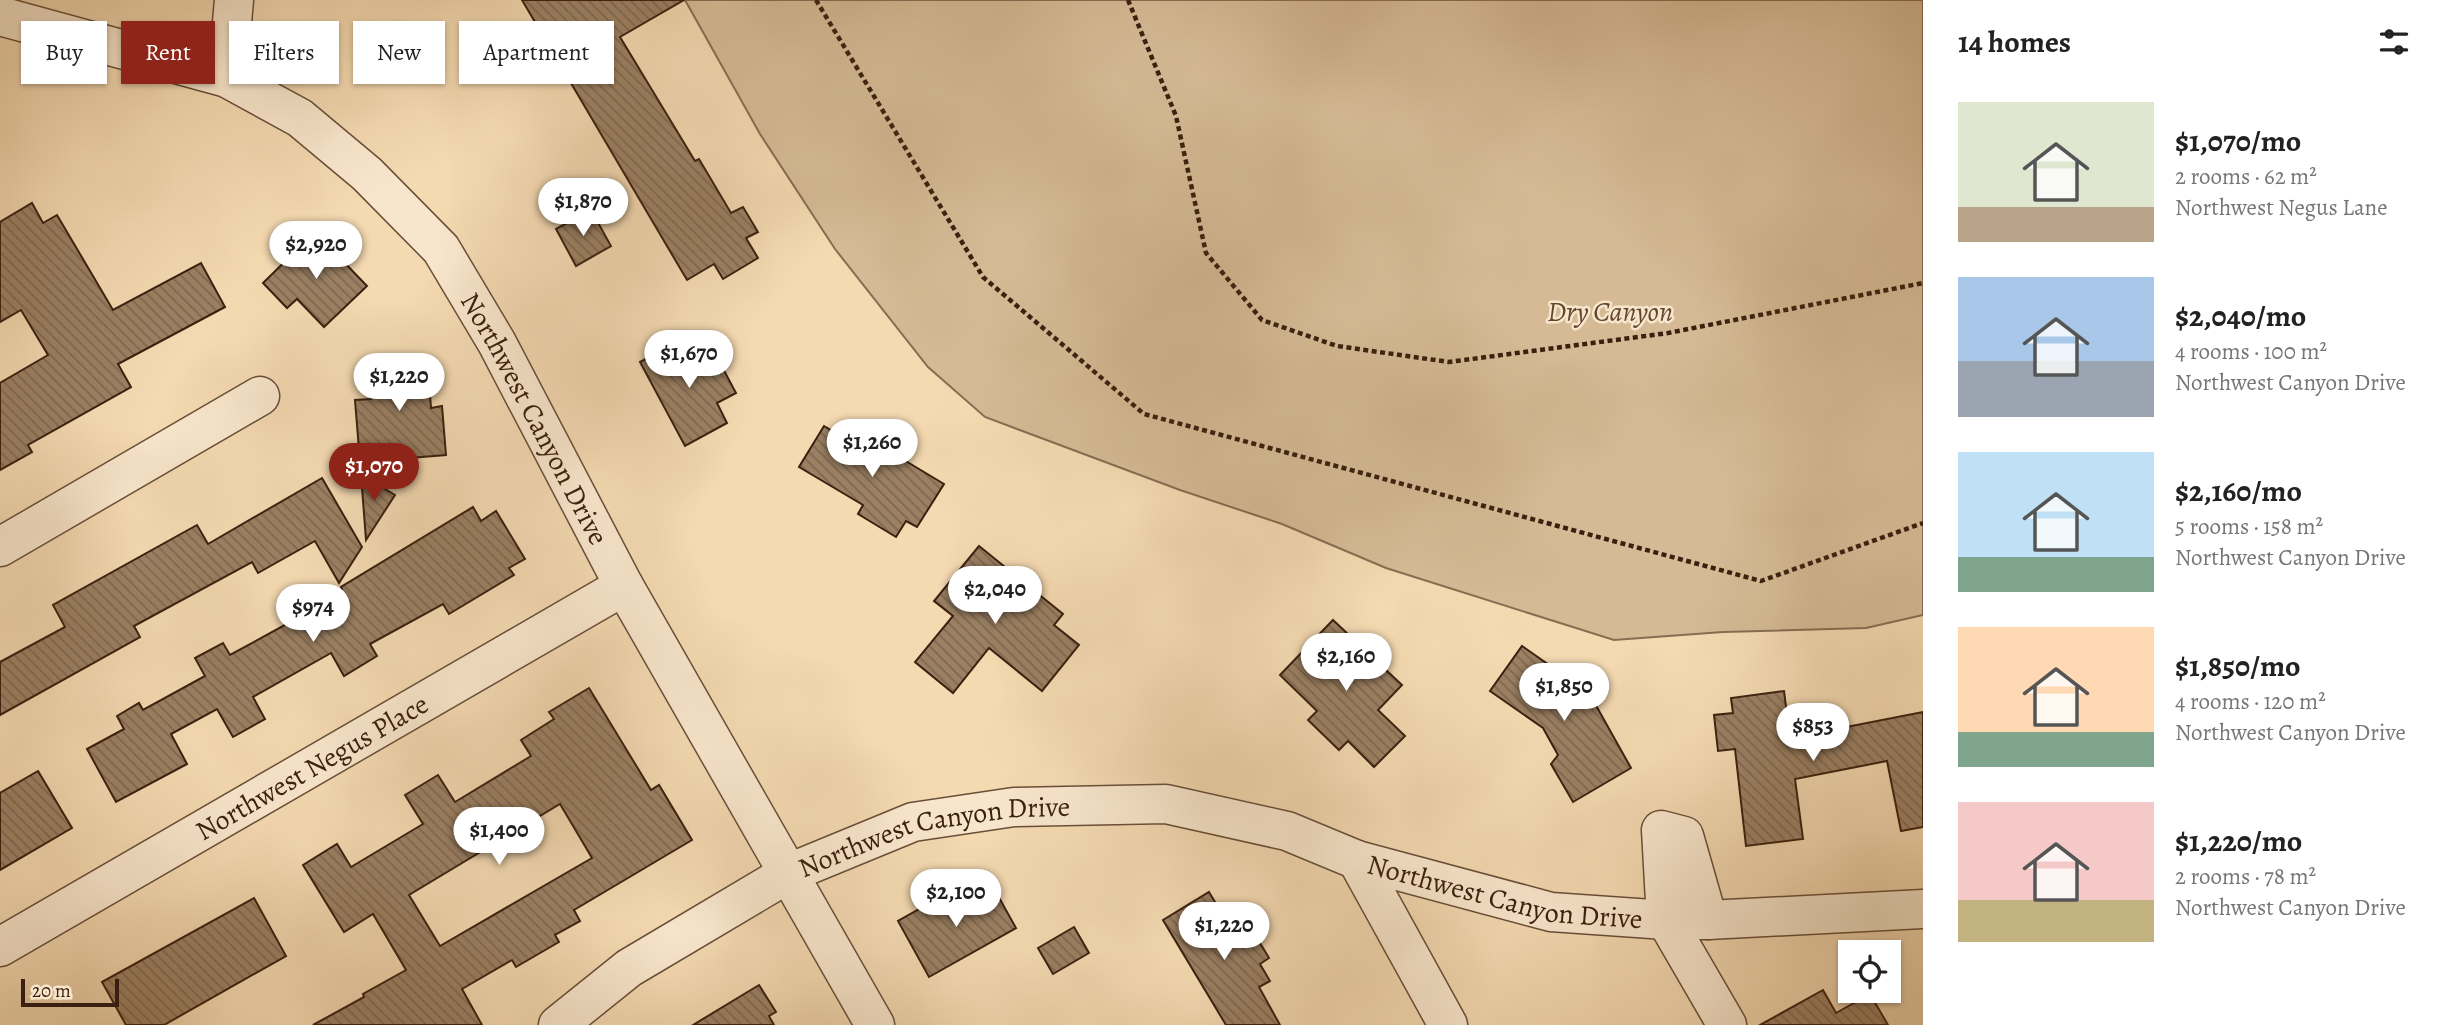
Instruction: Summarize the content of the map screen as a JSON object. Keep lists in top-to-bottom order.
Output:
{
  "streets": {
    "street": ["Northwest Canyon Drive", "Northwest Negus Place"]
  },
  "crossings": [
    ["Northwest Canyon Drive", "Northwest Negus Place"]
  ],
  "parks": ["Dry Canyon"],
  "scale_bar": "20 m",
  "page": {
    "heading": "14 homes",
    "chip": [
      "Buy",
      "Rent",
      "Filters",
      "New",
      "Apartment"
    ],
    "list": [
      {
        "name": "$1,070/mo",
        "note": "2 rooms · 62 m² · Northwest Negus Lane"
      },
      {
        "name": "$2,040/mo",
        "note": "4 rooms · 100 m² · Northwest Canyon Drive"
      },
      {
        "name": "$2,160/mo",
        "note": "5 rooms · 158 m² · Northwest Canyon Drive"
      },
      {
        "name": "$1,850/mo",
        "note": "4 rooms · 120 m² · Northwest Canyon Drive"
      },
      {
        "name": "$1,220/mo",
        "note": "2 rooms · 78 m² · Northwest Canyon Drive"
      }
    ],
    "price": [
      "$1,870",
      "$2,920",
      "$1,670",
      "$1,220",
      "$1,260",
      "$1,070",
      "$2,040",
      "$974",
      "$2,160",
      "$1,850",
      "$853",
      "$1,400",
      "$2,100",
      "$1,220"
    ],
    "scale": "20 m"
  }
}
